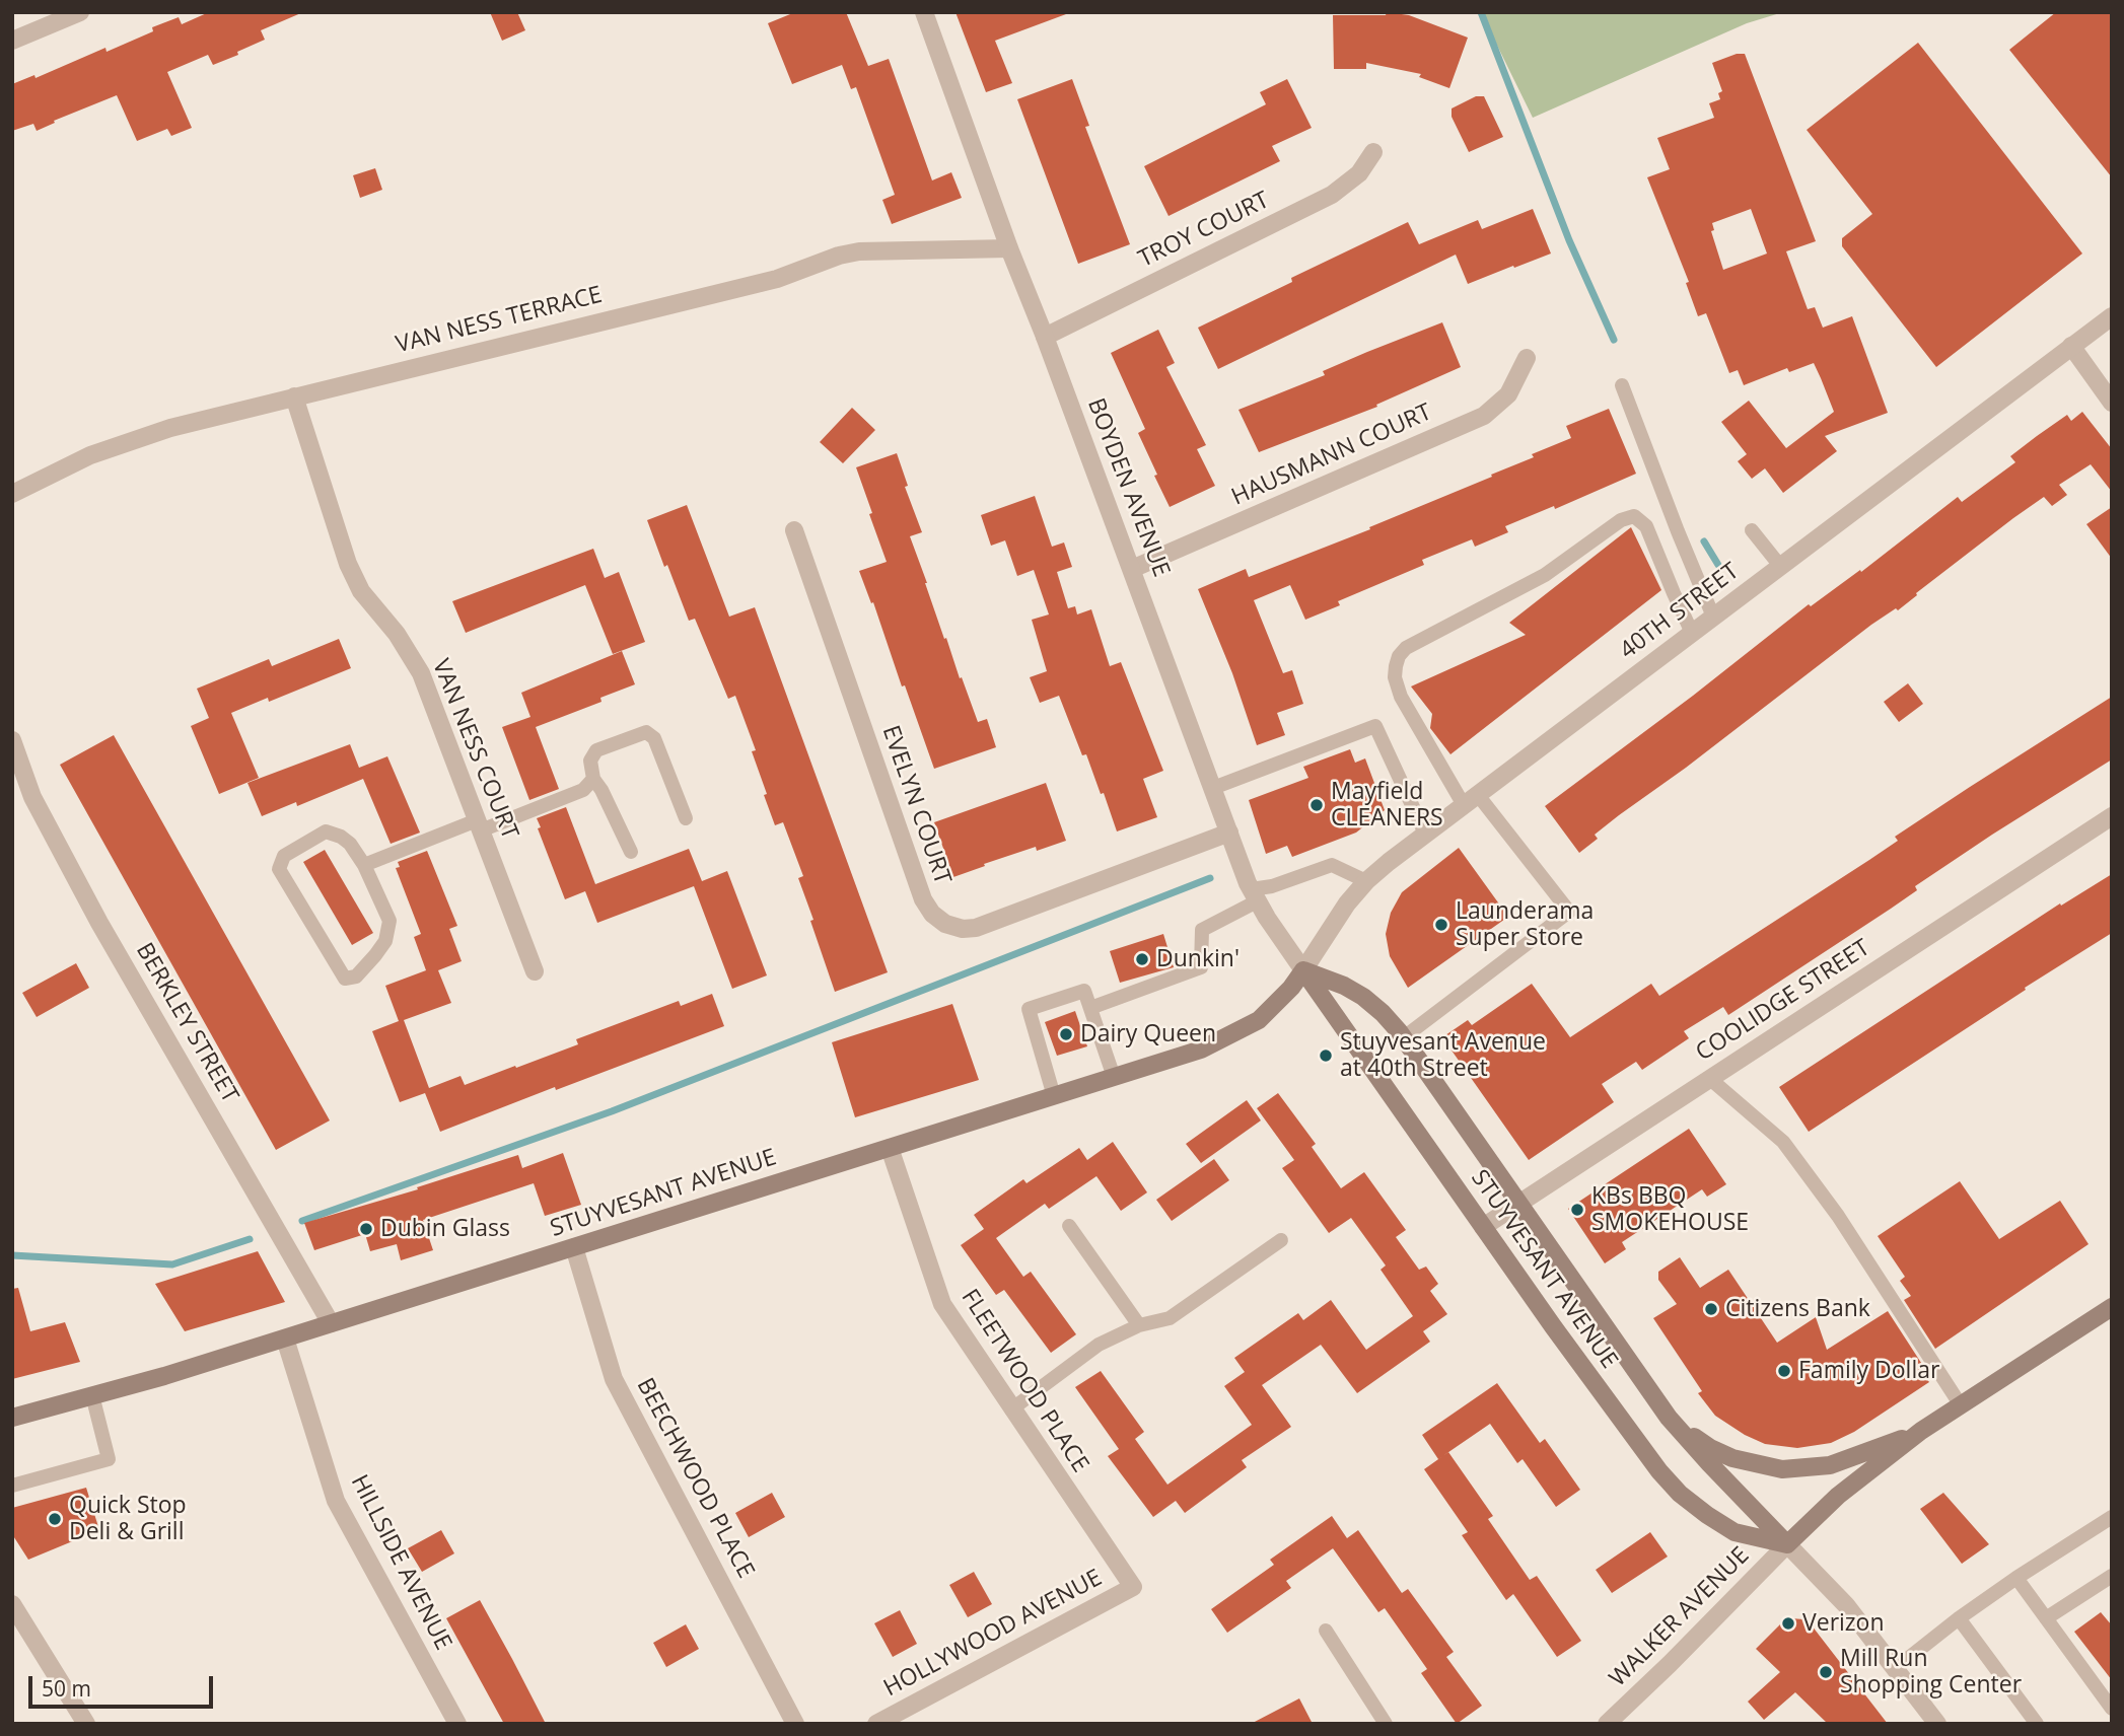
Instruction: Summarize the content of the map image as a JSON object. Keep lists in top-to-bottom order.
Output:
{
  "streets": {
    "main road": ["STUYVESANT AVENUE"],
    "street": [
      "TROY COURT",
      "VAN NESS TERRACE",
      "HAUSMANN COURT",
      "BOYDEN AVENUE",
      "40TH STREET",
      "VAN NESS COURT",
      "EVELYN COURT",
      "COOLIDGE STREET",
      "BERKLEY STREET",
      "FLEETWOOD PLACE",
      "BEECHWOOD PLACE",
      "HILLSIDE AVENUE",
      "WALKER AVENUE",
      "HOLLYWOOD AVENUE"
    ]
  },
  "crossings": [
    ["TROY COURT", "BOYDEN AVENUE"],
    ["VAN NESS TERRACE", "BOYDEN AVENUE"],
    ["VAN NESS TERRACE", "VAN NESS COURT"],
    ["HAUSMANN COURT", "BOYDEN AVENUE"],
    ["BOYDEN AVENUE", "40TH STREET"],
    ["BOYDEN AVENUE", "EVELYN COURT"],
    ["BOYDEN AVENUE", "STUYVESANT AVENUE"],
    ["40TH STREET", "STUYVESANT AVENUE"],
    ["COOLIDGE STREET", "STUYVESANT AVENUE"],
    ["BERKLEY STREET", "STUYVESANT AVENUE"],
    ["STUYVESANT AVENUE", "FLEETWOOD PLACE"],
    ["STUYVESANT AVENUE", "BEECHWOOD PLACE"],
    ["STUYVESANT AVENUE", "HILLSIDE AVENUE"],
    ["STUYVESANT AVENUE", "WALKER AVENUE"],
    ["FLEETWOOD PLACE", "HOLLYWOOD AVENUE"]
  ],
  "places": [
    "Mayfield CLEANERS",
    "Launderama Super Store",
    "Dunkin'",
    "Dairy Queen",
    "Stuyvesant Avenue at 40th Street",
    "KBs BBQ SMOKEHOUSE",
    "Dubin Glass",
    "Citizens Bank",
    "Family Dollar",
    "Quick Stop Deli & Grill",
    "Verizon",
    "Mill Run Shopping Center"
  ],
  "scale_bar": "50 m"
}
